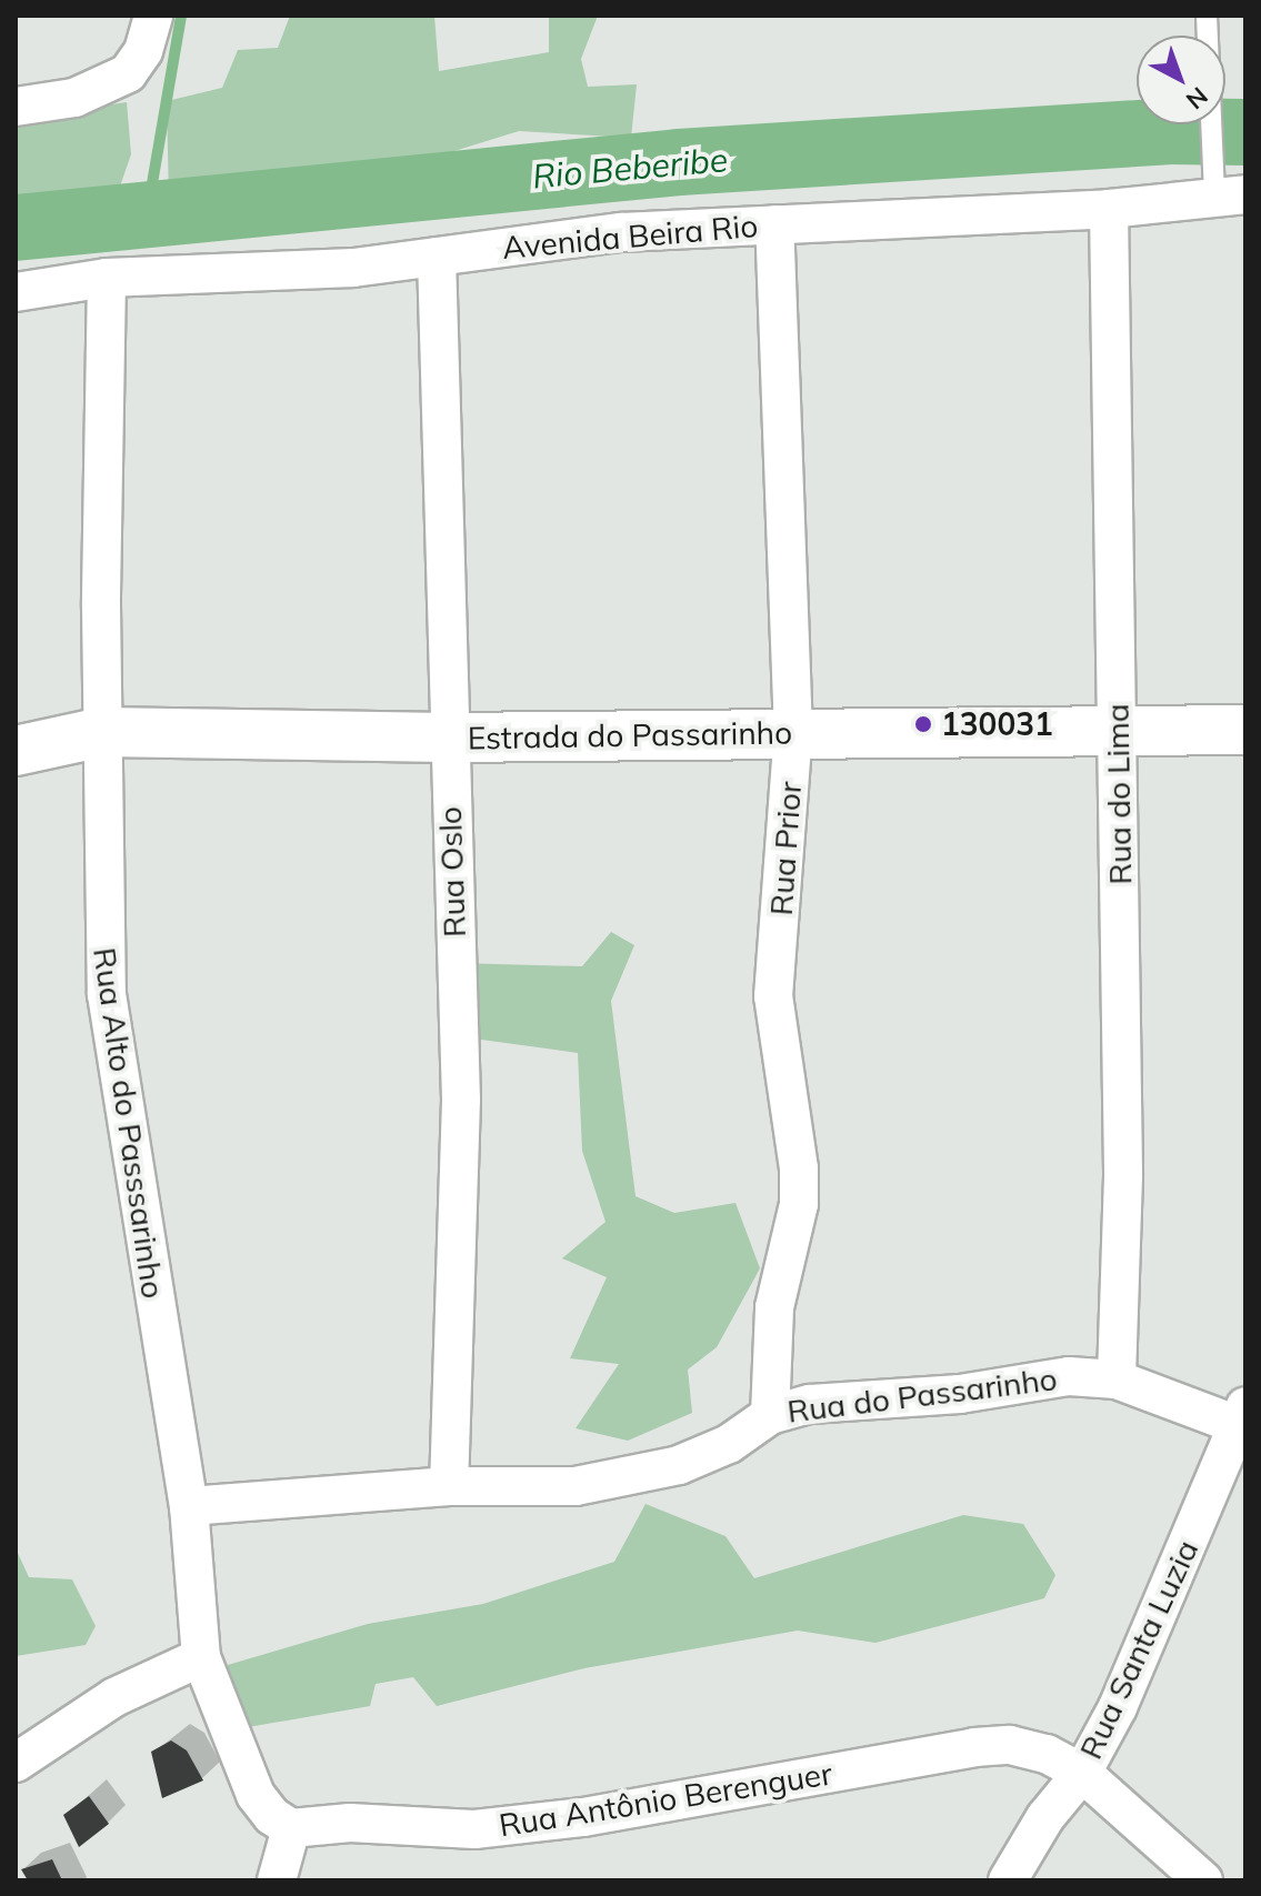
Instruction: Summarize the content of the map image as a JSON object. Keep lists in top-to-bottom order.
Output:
{
  "streets": {
    "street": [
      "Avenida Beira Rio",
      "Estrada do Passarinho",
      "Rua do Lima",
      "Rua Prior",
      "Rua Oslo",
      "Rua Alto do Passsarinho",
      "Rua do Passarinho",
      "Rua Santa Luzia",
      "Rua Antônio Berenguer"
    ]
  },
  "crossings": [
    ["Avenida Beira Rio", "Rua do Lima"],
    ["Avenida Beira Rio", "Rua Prior"],
    ["Avenida Beira Rio", "Rua Oslo"],
    ["Avenida Beira Rio", "Rua Alto do Passsarinho"],
    ["Estrada do Passarinho", "Rua do Lima"],
    ["Estrada do Passarinho", "Rua Prior"],
    ["Estrada do Passarinho", "Rua Oslo"],
    ["Estrada do Passarinho", "Rua Alto do Passsarinho"],
    ["Rua do Lima", "Rua do Passarinho"],
    ["Rua Prior", "Rua do Passarinho"],
    ["Rua Oslo", "Rua do Passarinho"],
    ["Rua Alto do Passsarinho", "Rua do Passarinho"],
    ["Rua Alto do Passsarinho", "Rua Antônio Berenguer"],
    ["Rua do Passarinho", "Rua Santa Luzia"],
    ["Rua Santa Luzia", "Rua Antônio Berenguer"]
  ],
  "water": ["Rio Beberibe"],
  "places": ["130031"],
  "north": "bottom right"
}
